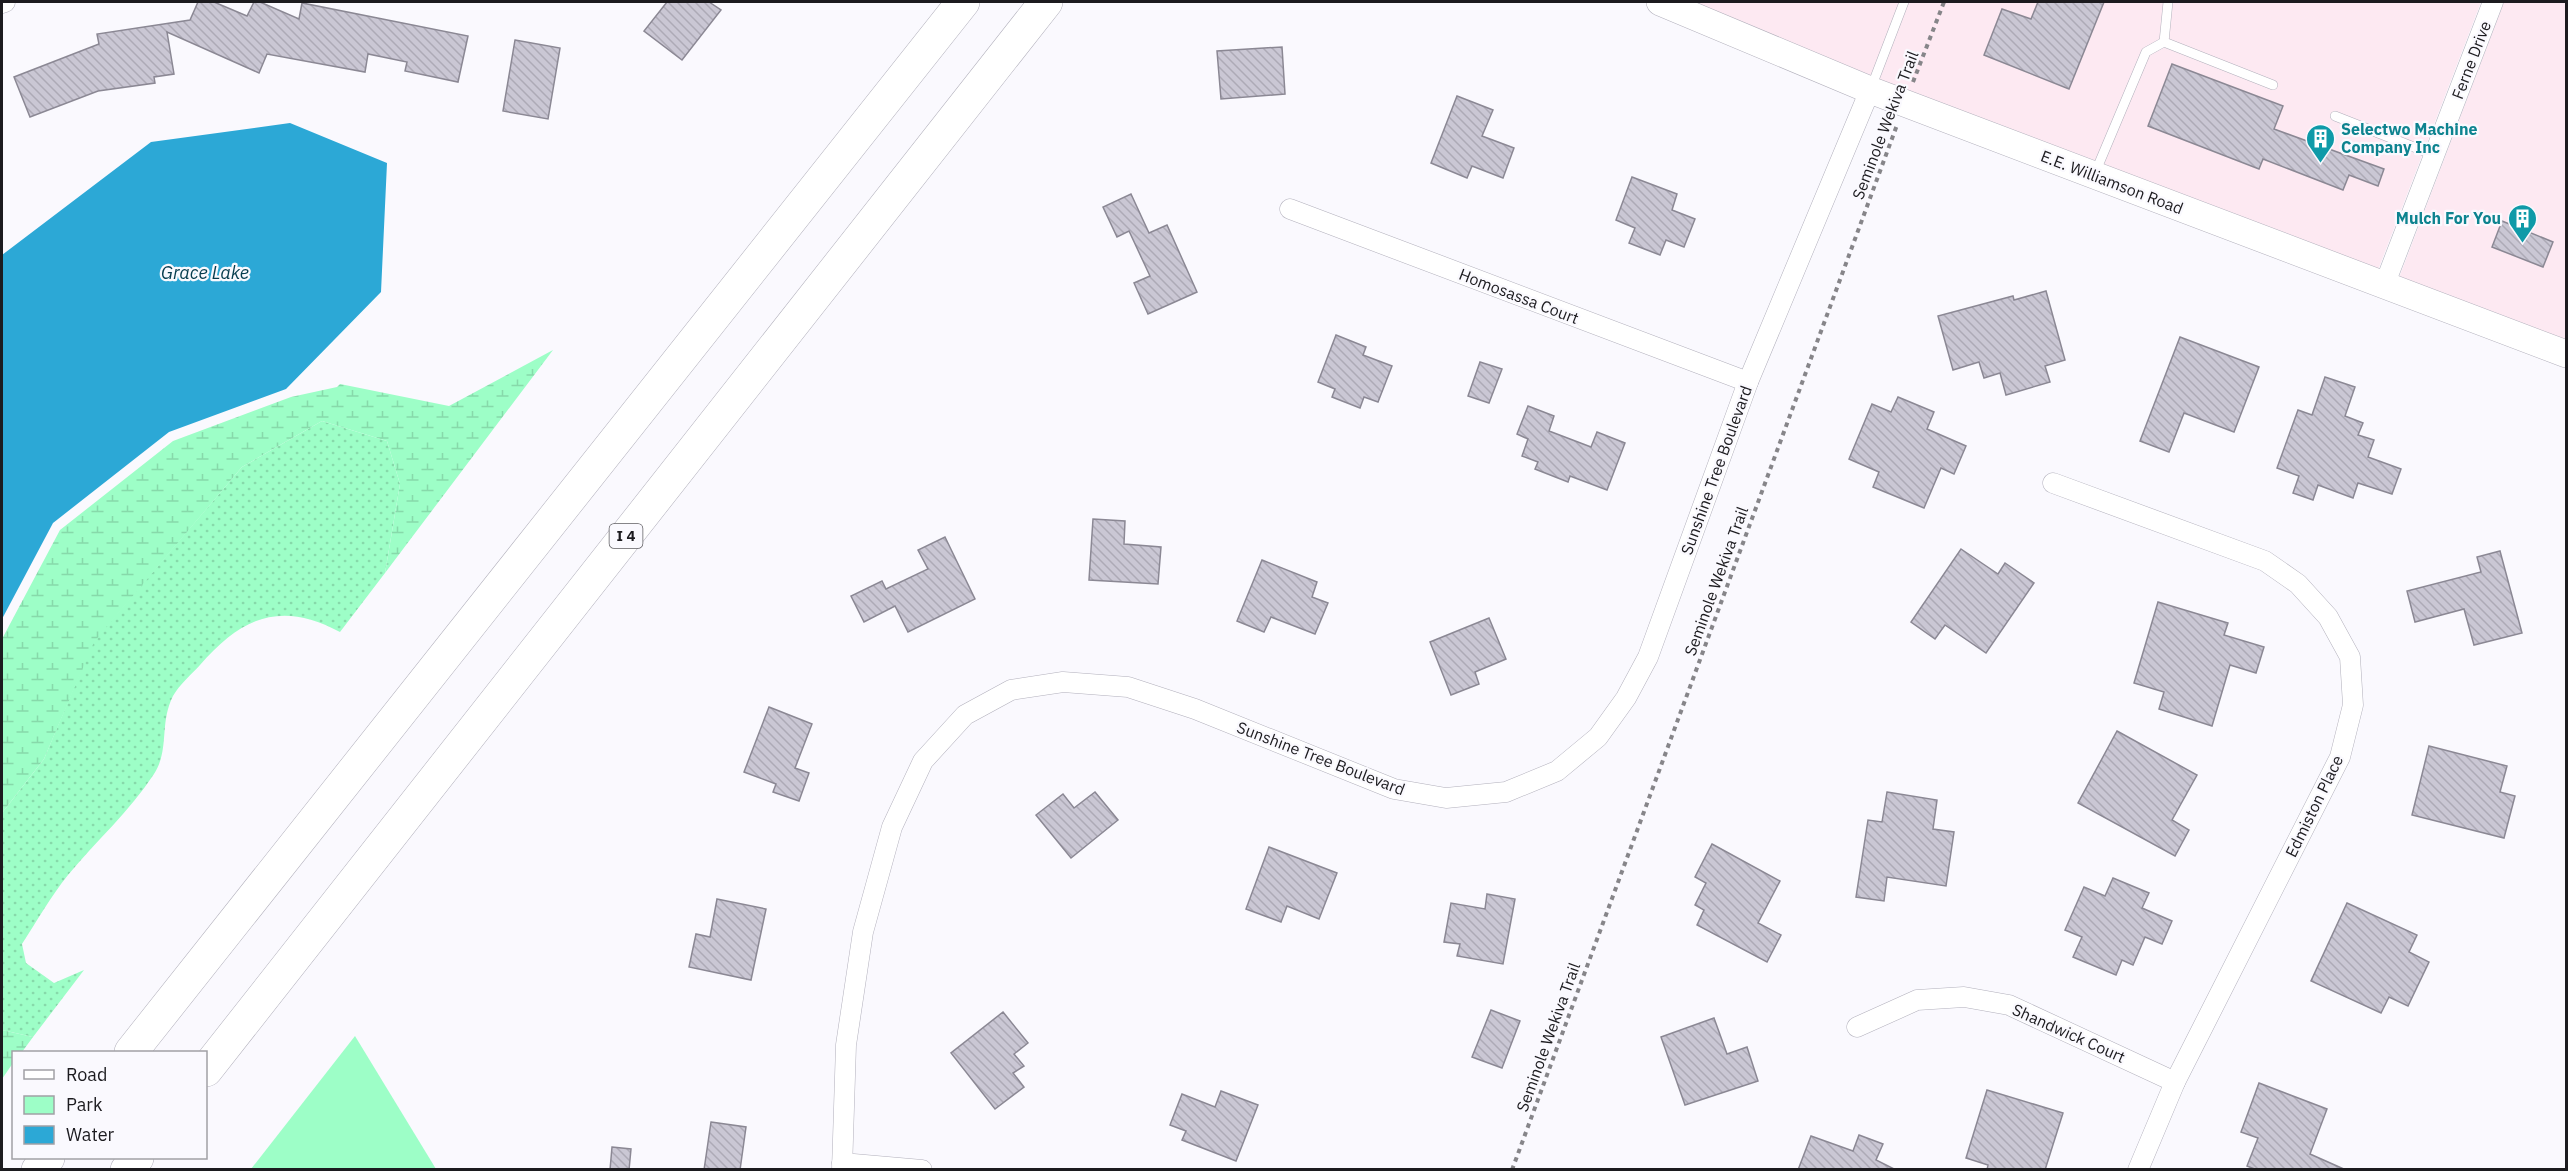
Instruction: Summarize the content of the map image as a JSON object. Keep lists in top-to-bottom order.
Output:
{
  "streets": {
    "highway": ["I 4"],
    "street": [
      "Ferne Drive",
      "E.E. Williamson Road",
      "Homosassa Court",
      "Sunshine Tree Boulevard",
      "Edmiston Place",
      "Shandwick Court"
    ],
    "path": ["Seminole Wekiva Trail"]
  },
  "crossings": [
    ["Ferne Drive", "E.E. Williamson Road"],
    ["Seminole Wekiva Trail", "E.E. Williamson Road"],
    ["E.E. Williamson Road", "Sunshine Tree Boulevard"],
    ["Homosassa Court", "Sunshine Tree Boulevard"],
    ["Edmiston Place", "Shandwick Court"]
  ],
  "water": ["Grace Lake"],
  "places": {
    "building": ["Selectwo Machine Company Inc", "Mulch For You"]
  },
  "legend": ["Road", "Park", "Water"]
}
